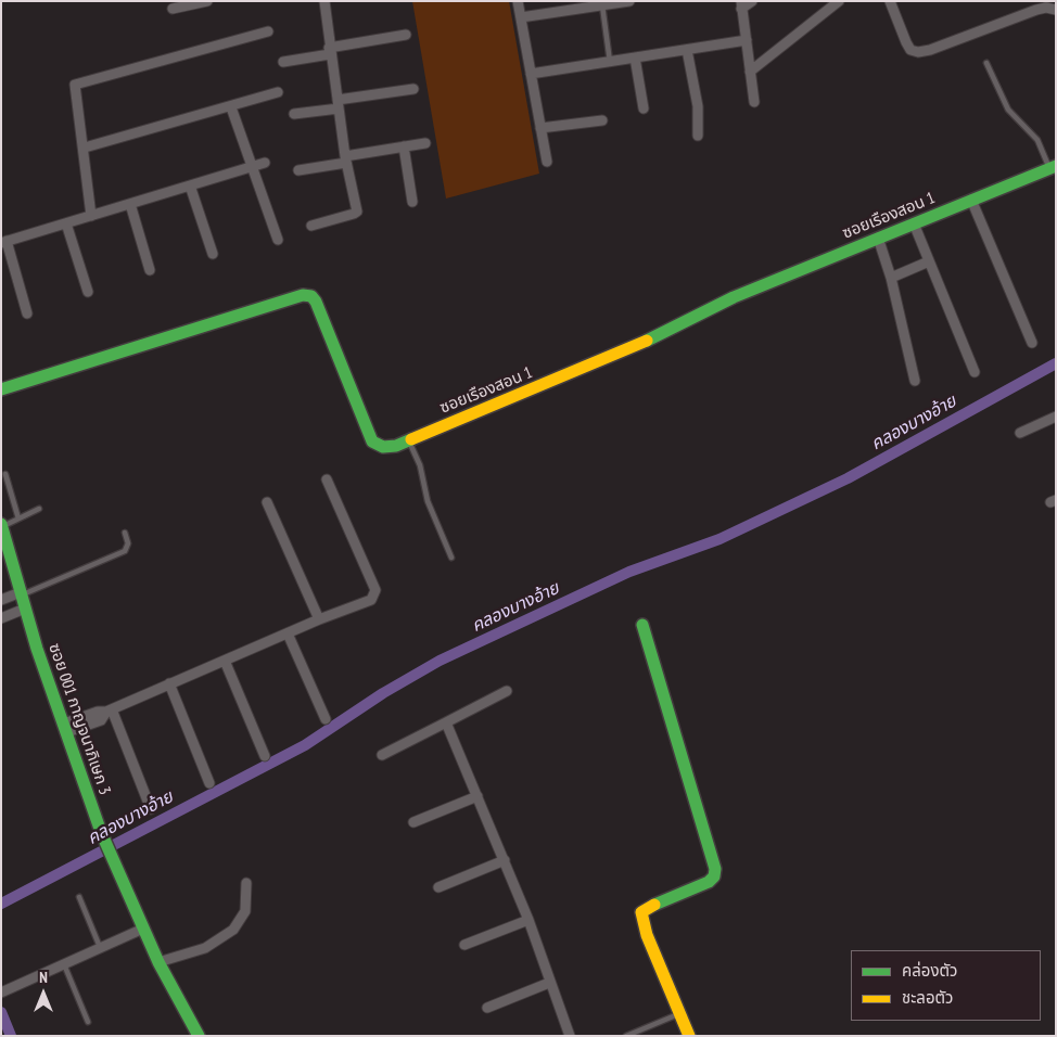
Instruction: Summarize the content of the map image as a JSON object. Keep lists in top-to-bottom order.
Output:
{
  "streets": {
    "street": ["ซอยเรืองสอน 1", "ซอย 001 กาญจนาภิเษก 3"]
  },
  "water": ["คลองบางอ้าย"],
  "legend": ["คล่องตัว", "ชะลอตัว"],
  "north": "top"
}
